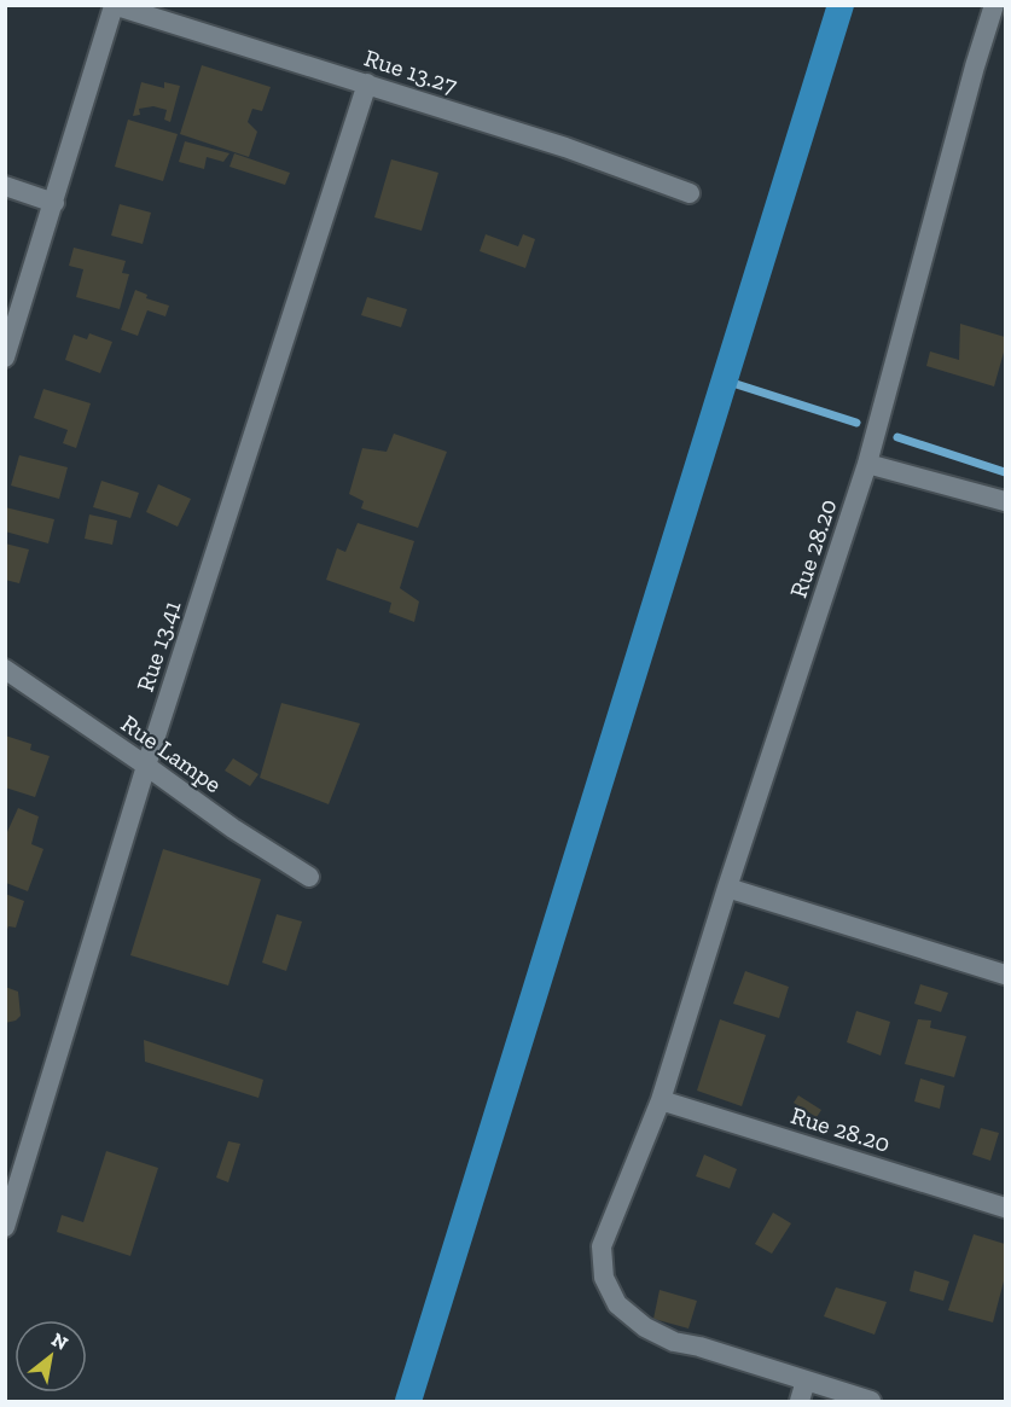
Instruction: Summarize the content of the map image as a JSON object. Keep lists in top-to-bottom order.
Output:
{
  "streets": {
    "street": [
      "Rue 13.27",
      "Rue 28.20",
      "Rue 13.41",
      "Rue Lampe"
    ]
  },
  "crossings": [
    ["Rue 13.27", "Rue 13.41"],
    ["Rue 13.41", "Rue Lampe"]
  ],
  "north": "top right"
}
